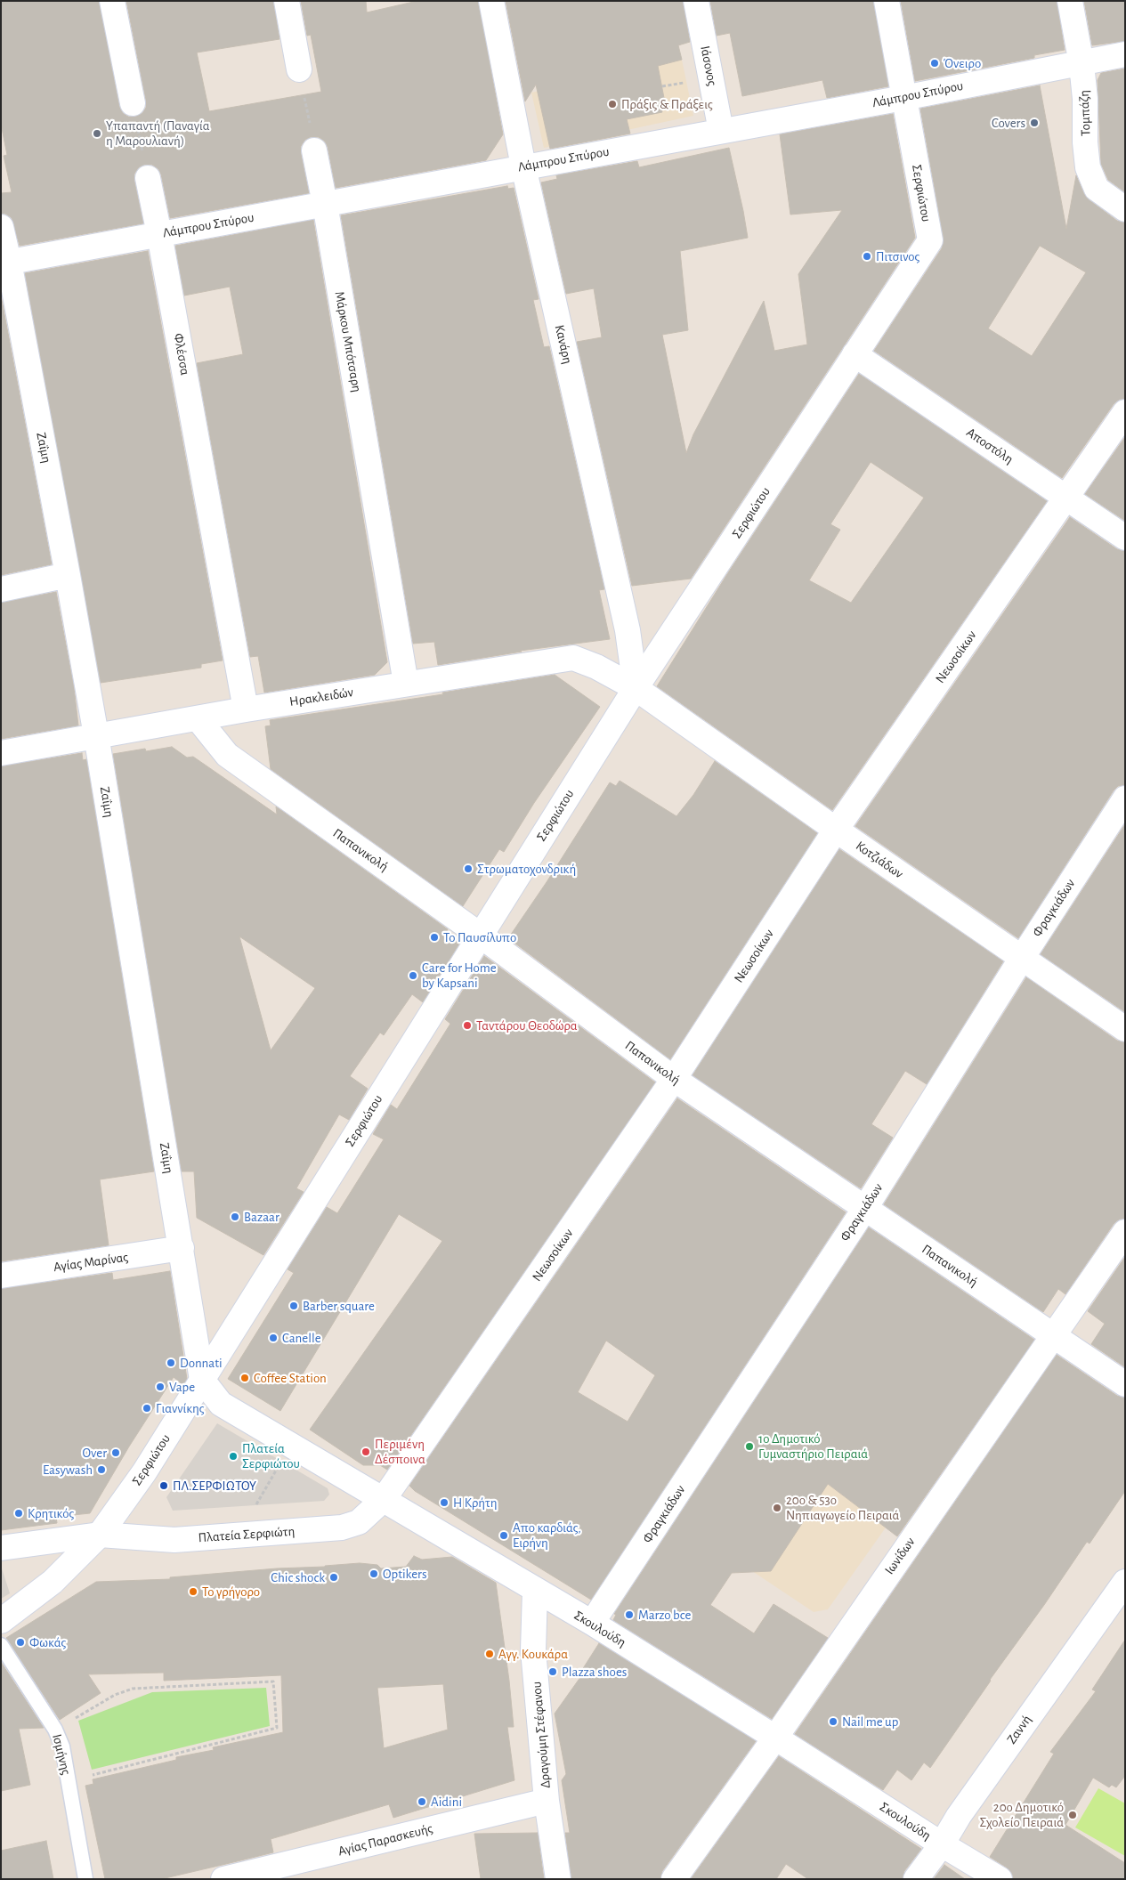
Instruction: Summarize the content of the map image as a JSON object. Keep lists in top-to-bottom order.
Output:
{
  "streets": {
    "street": [
      "Ιάσονος",
      "Λάμπρου Σπύρου",
      "Τομπάζη",
      "Σερφιώτου",
      "Μάρκου Μπότσαρη",
      "Κανάρη",
      "Φλέσσα",
      "Αποστόλη",
      "Ζαΐμη",
      "Νεωσοίκων",
      "Ηρακλειδών",
      "Παπανικολή",
      "Κοτζιάδων",
      "Φραγκιάδων",
      "Αγίας Μαρίνας",
      "Πλατεία Σερφιώτη",
      "Ιωνίδων",
      "Σκουλούδη",
      "Ζαννή",
      "Δραγούμη Στέφανου",
      "Αγίας Παρασκευής"
    ],
    "lane": ["Ισμήνης"]
  },
  "crossings": [
    ["Ιάσονος", "Λάμπρου Σπύρου"],
    ["Λάμπρου Σπύρου", "Τομπάζη"],
    ["Λάμπρου Σπύρου", "Σερφιώτου"],
    ["Λάμπρου Σπύρου", "Μάρκου Μπότσαρη"],
    ["Λάμπρου Σπύρου", "Κανάρη"],
    ["Λάμπρου Σπύρου", "Φλέσσα"],
    ["Λάμπρου Σπύρου", "Ζαΐμη"],
    ["Σερφιώτου", "Κανάρη"],
    ["Σερφιώτου", "Αποστόλη"],
    ["Σερφιώτου", "Ζαΐμη"],
    ["Σερφιώτου", "Ηρακλειδών"],
    ["Σερφιώτου", "Παπανικολή"],
    ["Σερφιώτου", "Κοτζιάδων"],
    ["Σερφιώτου", "Πλατεία Σερφιώτη"],
    ["Σερφιώτου", "Σκουλούδη"],
    ["Μάρκου Μπότσαρη", "Ηρακλειδών"],
    ["Κανάρη", "Ηρακλειδών"],
    ["Κανάρη", "Κοτζιάδων"],
    ["Φλέσσα", "Ηρακλειδών"],
    ["Αποστόλη", "Νεωσοίκων"],
    ["Ζαΐμη", "Ηρακλειδών"],
    ["Ζαΐμη", "Αγίας Μαρίνας"],
    ["Ζαΐμη", "Σκουλούδη"],
    ["Νεωσοίκων", "Παπανικολή"],
    ["Νεωσοίκων", "Κοτζιάδων"],
    ["Νεωσοίκων", "Πλατεία Σερφιώτη"],
    ["Νεωσοίκων", "Σκουλούδη"],
    ["Ηρακλειδών", "Παπανικολή"],
    ["Ηρακλειδών", "Κοτζιάδων"],
    ["Παπανικολή", "Φραγκιάδων"],
    ["Παπανικολή", "Ιωνίδων"],
    ["Κοτζιάδων", "Φραγκιάδων"],
    ["Φραγκιάδων", "Σκουλούδη"],
    ["Πλατεία Σερφιώτη", "Σκουλούδη"],
    ["Ιωνίδων", "Σκουλούδη"],
    ["Σκουλούδη", "Ζαννή"],
    ["Σκουλούδη", "Δραγούμη Στέφανου"],
    ["Δραγούμη Στέφανου", "Αγίας Παρασκευής"]
  ],
  "places": [
    "Όνειρο",
    "Πράξις & Πράξεις",
    "Covers",
    "Υπαπαντή (Παναγία η Μαρουλιανή)",
    "Πιτσινος",
    "Στρωματοχονδρική",
    "Το Παυσίλυπο",
    "Care for Home by Kapsani",
    "Ταντάρου Θεοδώρα",
    "Bazaar",
    "Barber square",
    "Canelle",
    "Donnati",
    "Coffee Station",
    "Vape",
    "Γιαννίκης",
    "1ο Δημοτικό Γυμναστήριο Πειραιά",
    "Περιμένη Δέσποινα",
    "Over",
    "Πλατεία Σερφιώτου",
    "Easywash",
    "ΠΛ.ΣΕΡΦΙΩΤΟΥ",
    "Η Κρήτη",
    "20ο & 53ο Νηπιαγωγείο Πειραιά",
    "Κρητικός",
    "Απο καρδιάς, Ειρήνη",
    "Optikers",
    "Chic shock",
    "Το γρήγορο",
    "Marzo bce",
    "Φωκάς",
    "Αγγ. Κουκάρα",
    "Plazza shoes",
    "Nail me up",
    "Aidini",
    "20ο Δημοτικό Σχολείο Πειραιά"
  ]
}
